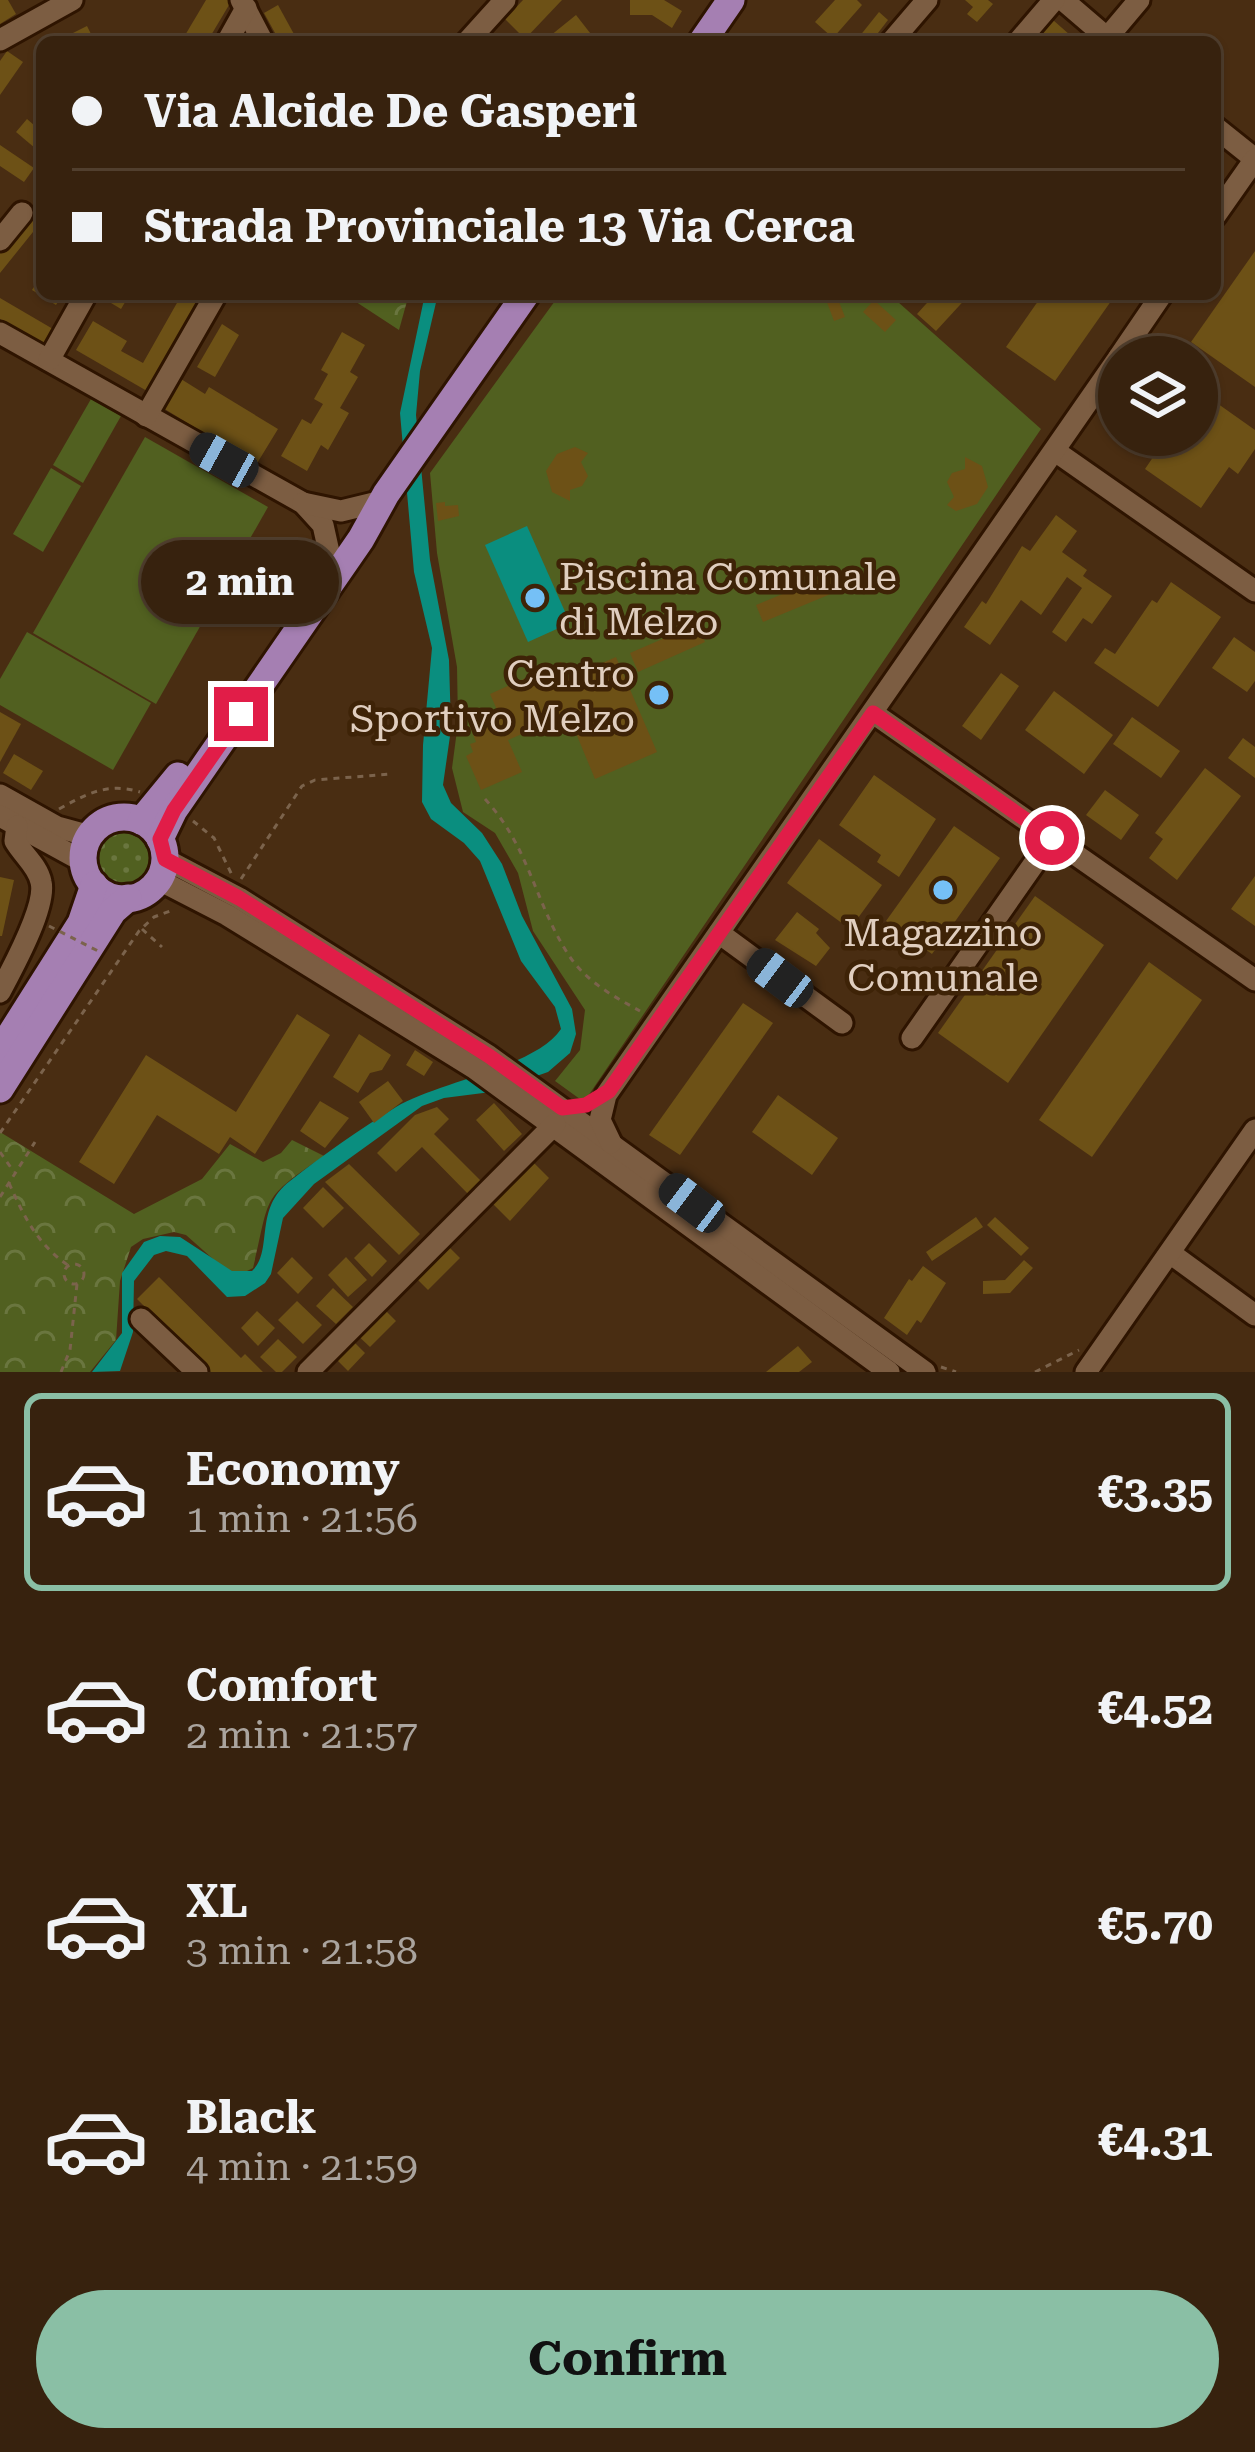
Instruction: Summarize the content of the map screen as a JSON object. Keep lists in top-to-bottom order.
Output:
{
  "places": ["Piscina Comunale di Melzo", "Centro Sportivo Melzo", "Magazzino Comunale"],
  "page": {
    "banner": ["Via Alcide De Gasperi", "Strada Provinciale 13 Via Cerca"],
    "bubble": "2 min",
    "list": [
      {
        "name": "Economy",
        "note": "1 min · 21:56",
        "value": "€3.35"
      },
      {
        "name": "Comfort",
        "note": "2 min · 21:57",
        "value": "€4.52"
      },
      {
        "name": "XL",
        "note": "3 min · 21:58",
        "value": "€5.70"
      },
      {
        "name": "Black",
        "note": "4 min · 21:59",
        "value": "€4.31"
      }
    ],
    "buttons": "Confirm"
  }
}
